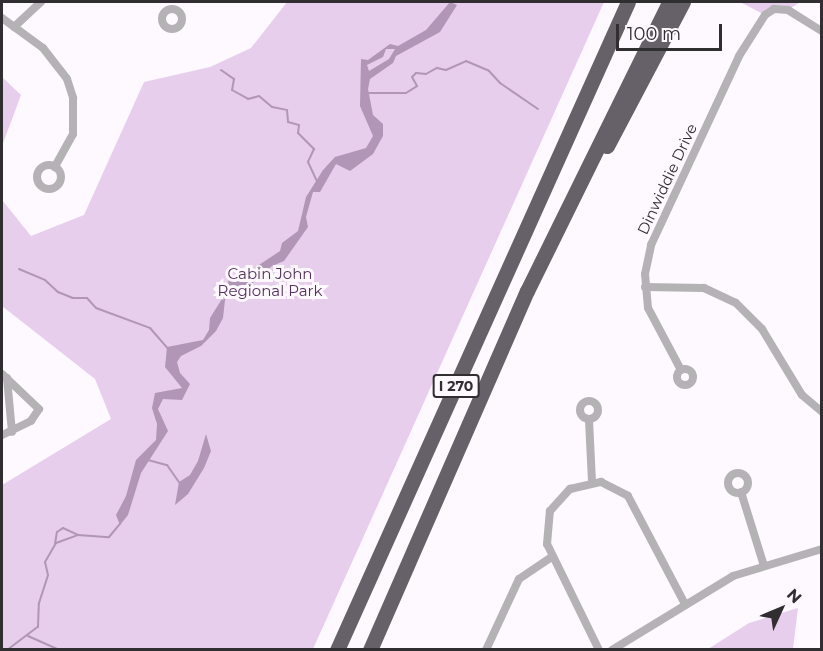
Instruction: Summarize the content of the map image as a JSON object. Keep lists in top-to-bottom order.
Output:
{
  "streets": {
    "highway": ["I 270"],
    "street": ["Dinwiddie Drive"]
  },
  "parks": ["Cabin John Regional Park"],
  "scale_bar": "100 m",
  "north": "top right"
}
